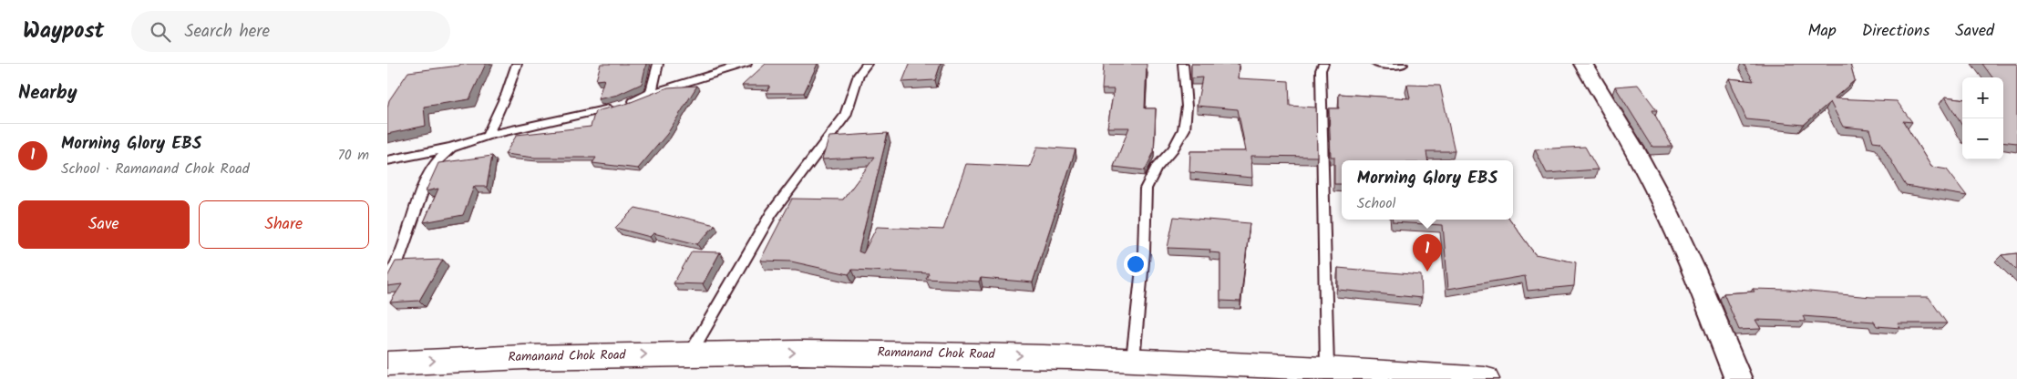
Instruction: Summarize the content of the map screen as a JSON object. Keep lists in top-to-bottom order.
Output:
{
  "streets": {
    "highway": ["Ramanand Chok Road"]
  },
  "one_way": ["Ramanand Chok Road"],
  "page": {
    "header": "Waypost",
    "search": "Search here",
    "nav": ["Map", "Directions", "Saved"],
    "heading": "Nearby",
    "map_buttons": ["+", "−"],
    "list": [
      {
        "mark": "1",
        "name": "Morning Glory EBS",
        "note": "School · Ramanand Chok Road",
        "value": "70 m"
      }
    ],
    "popup": ["Morning Glory EBS", "School"],
    "buttons": ["Save", "Share"],
    "pins": "1"
  }
}
